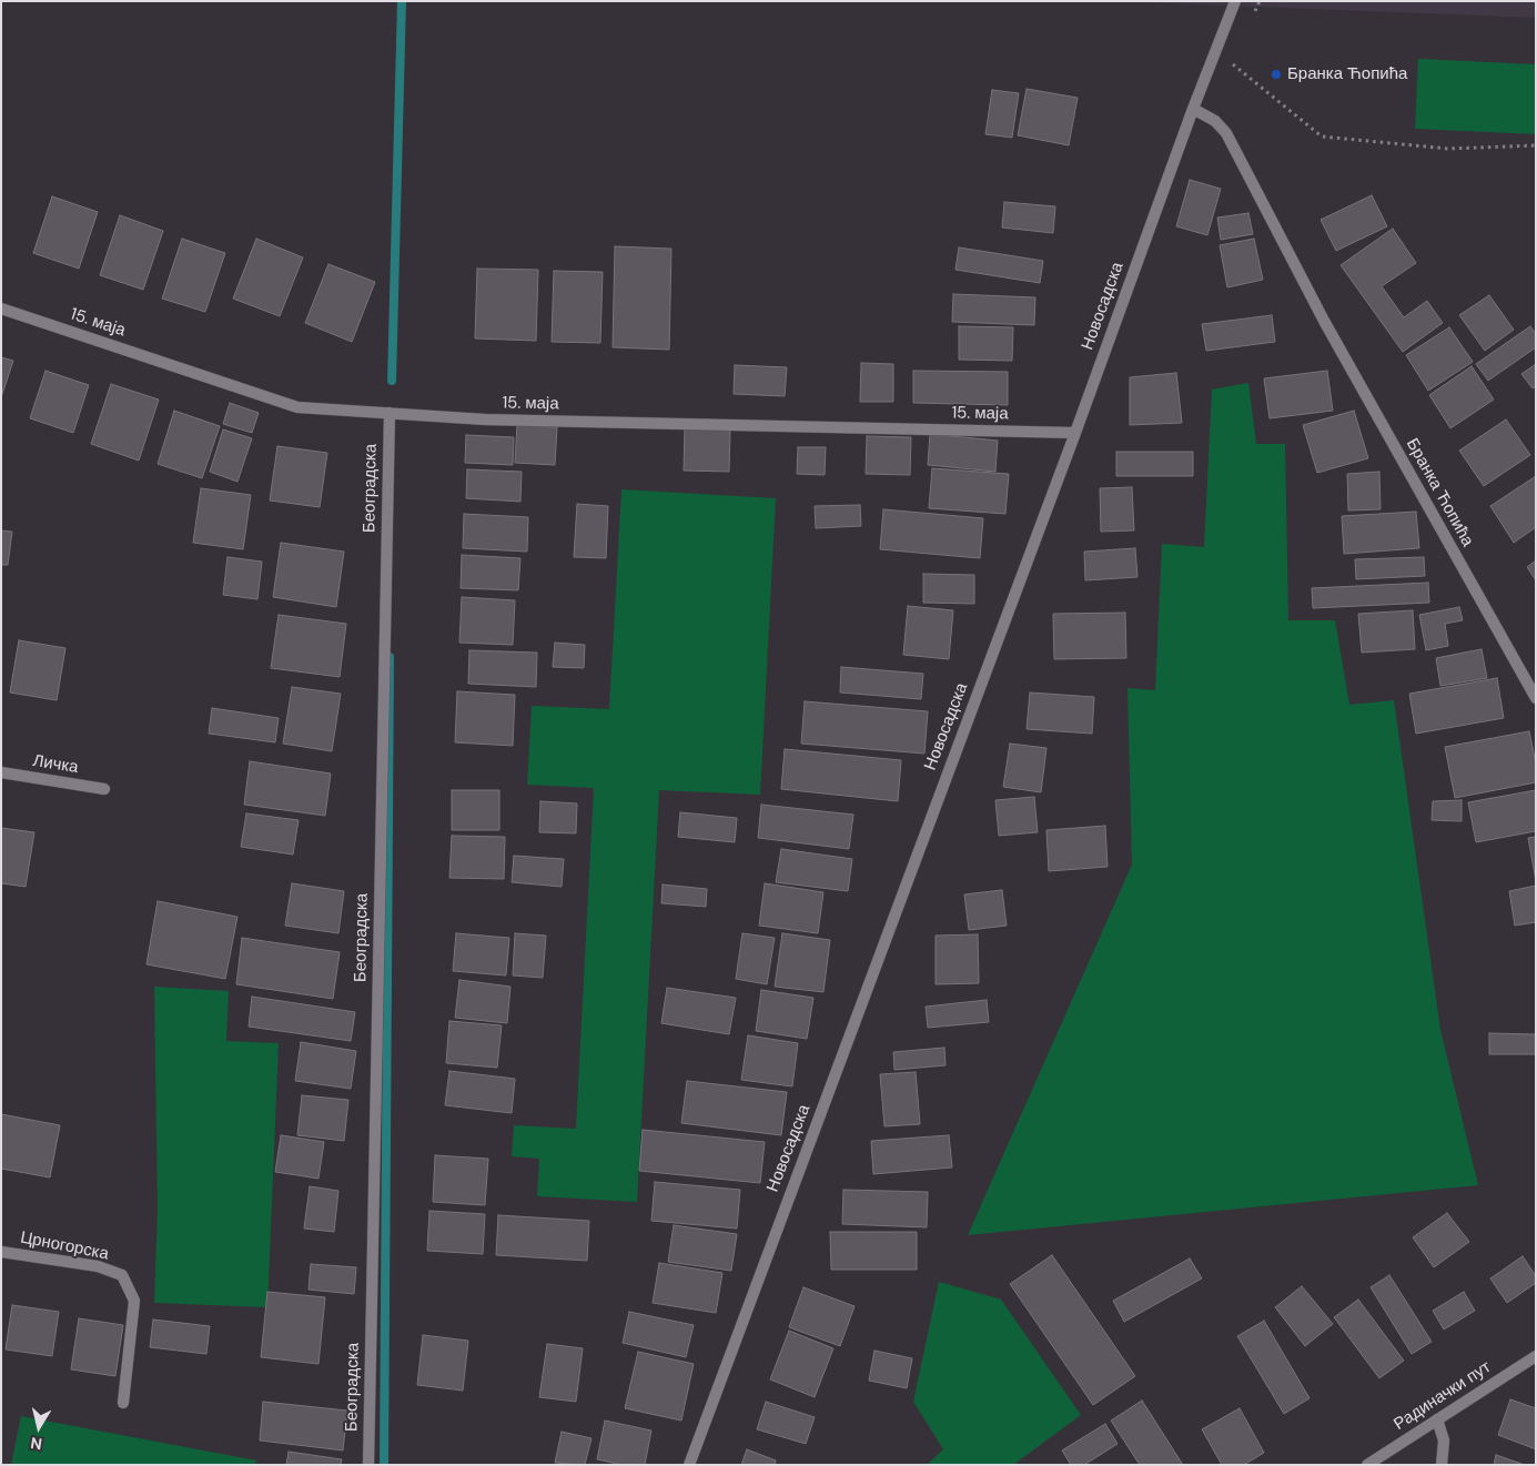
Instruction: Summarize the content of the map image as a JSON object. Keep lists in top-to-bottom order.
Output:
{
  "streets": {
    "street": [
      "Новосадска",
      "15. маја",
      "Београдска",
      "Бранка Ћопића",
      "Личка",
      "Црногорска",
      "Радиначки пут"
    ]
  },
  "crossings": [
    ["Новосадска", "15. маја"],
    ["Новосадска", "Бранка Ћопића"],
    ["15. маја", "Београдска"]
  ],
  "places": ["Бранка Ћопића"],
  "north": "bottom"
}
